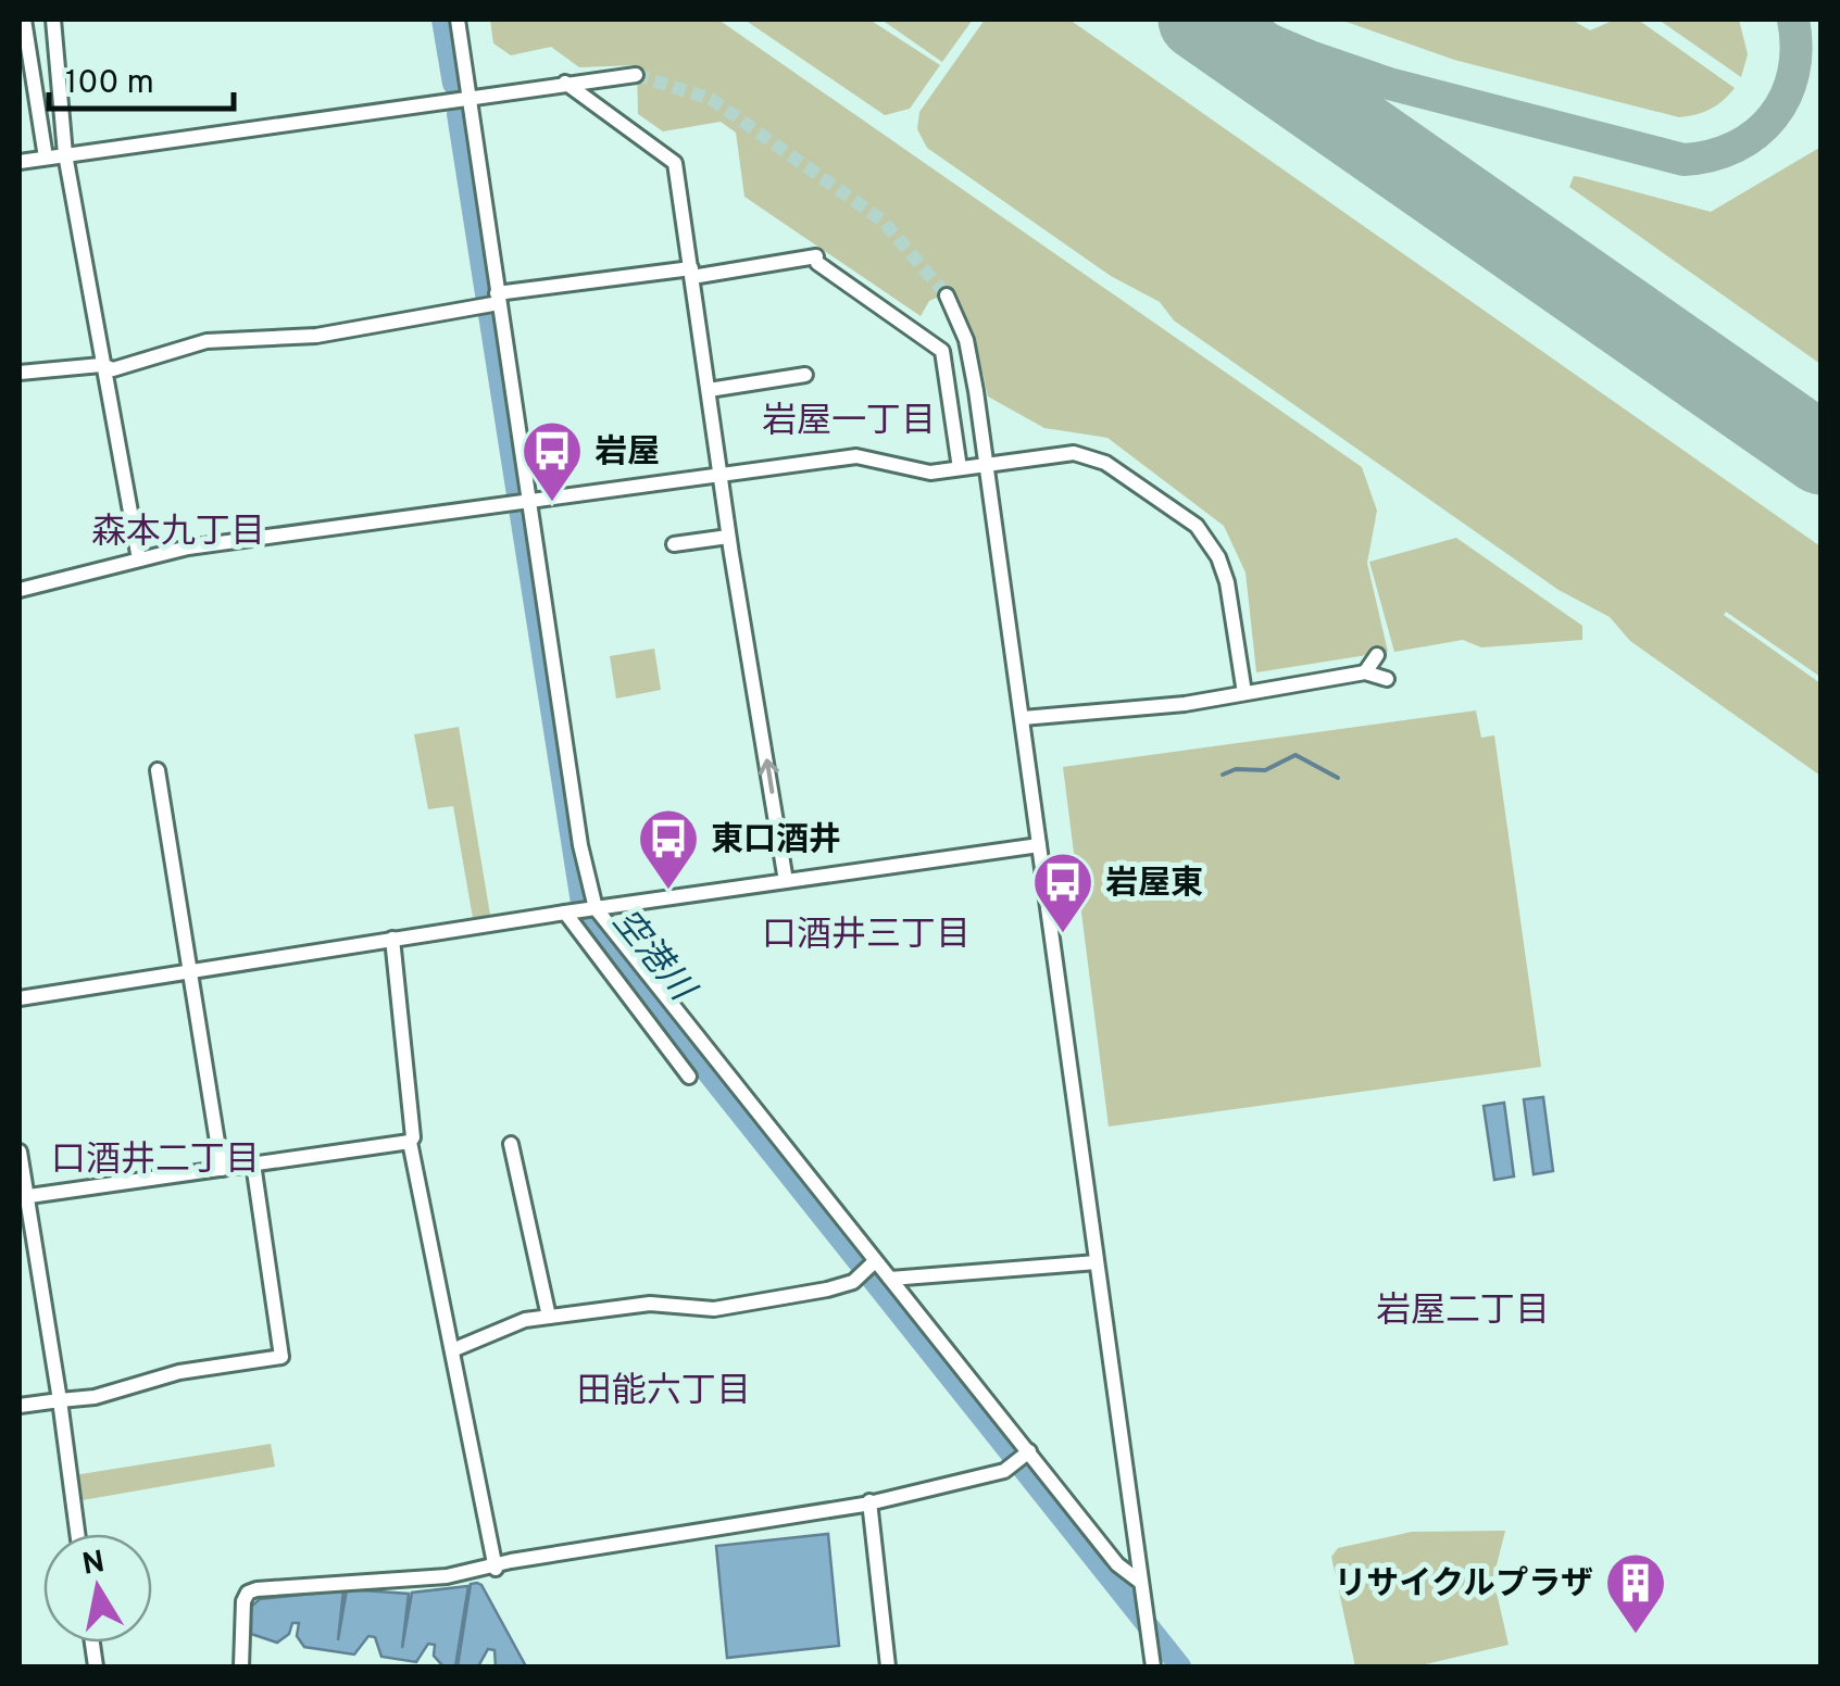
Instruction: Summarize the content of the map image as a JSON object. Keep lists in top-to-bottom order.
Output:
{
  "districts": [
    "岩屋一丁目",
    "森本九丁目",
    "口酒井三丁目",
    "口酒井二丁目",
    "岩屋二丁目",
    "田能六丁目"
  ],
  "water": ["空港川"],
  "places": {
    "bus stop": ["岩屋", "東口酒井", "岩屋東"],
    "building": ["リサイクルプラザ"]
  },
  "scale_bar": "100 m",
  "north": "top"
}
